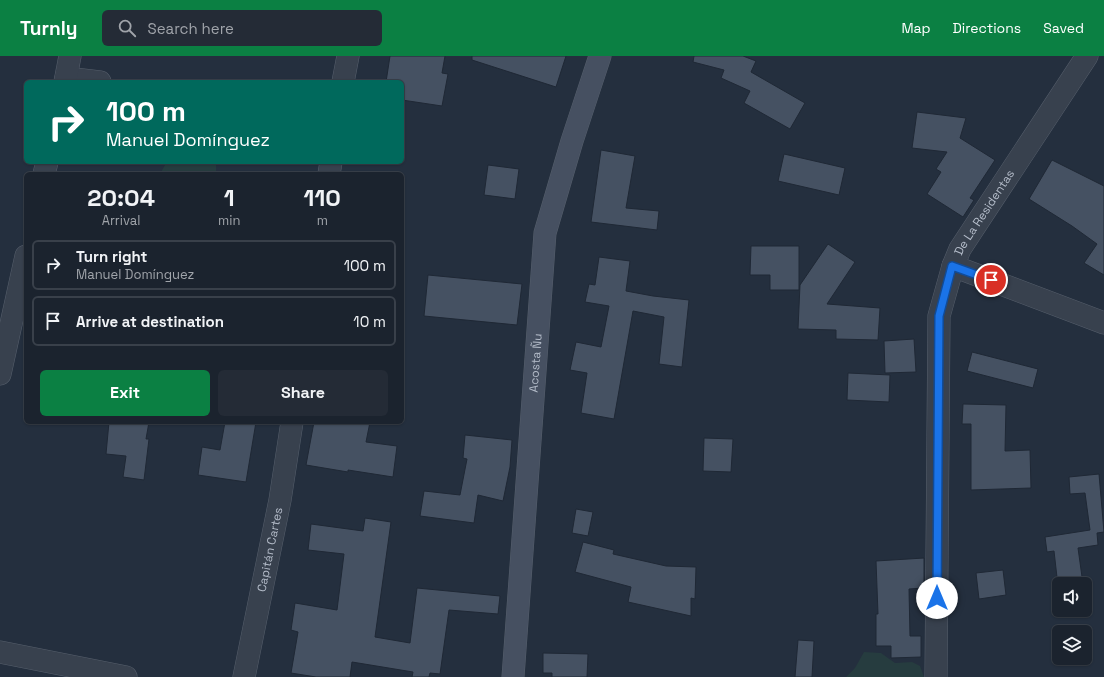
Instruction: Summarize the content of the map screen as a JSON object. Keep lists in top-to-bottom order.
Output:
{
  "streets": {
    "street": ["De La Residentas", "Acosta Ñu", "Capitán Cartes"]
  },
  "page": {
    "header": "Turnly",
    "search": "Search here",
    "nav": ["Map", "Directions", "Saved"],
    "turn": ["100 m", "Manuel Domínguez"],
    "eta": [
      "20:04",
      "Arrival",
      "1",
      "min",
      "110",
      "m"
    ],
    "list": [
      {
        "name": "Turn right",
        "note": "Manuel Domínguez",
        "value": "100 m"
      },
      {
        "name": "Arrive at destination",
        "value": "10 m"
      }
    ],
    "buttons": ["Exit", "Share"]
  }
}
